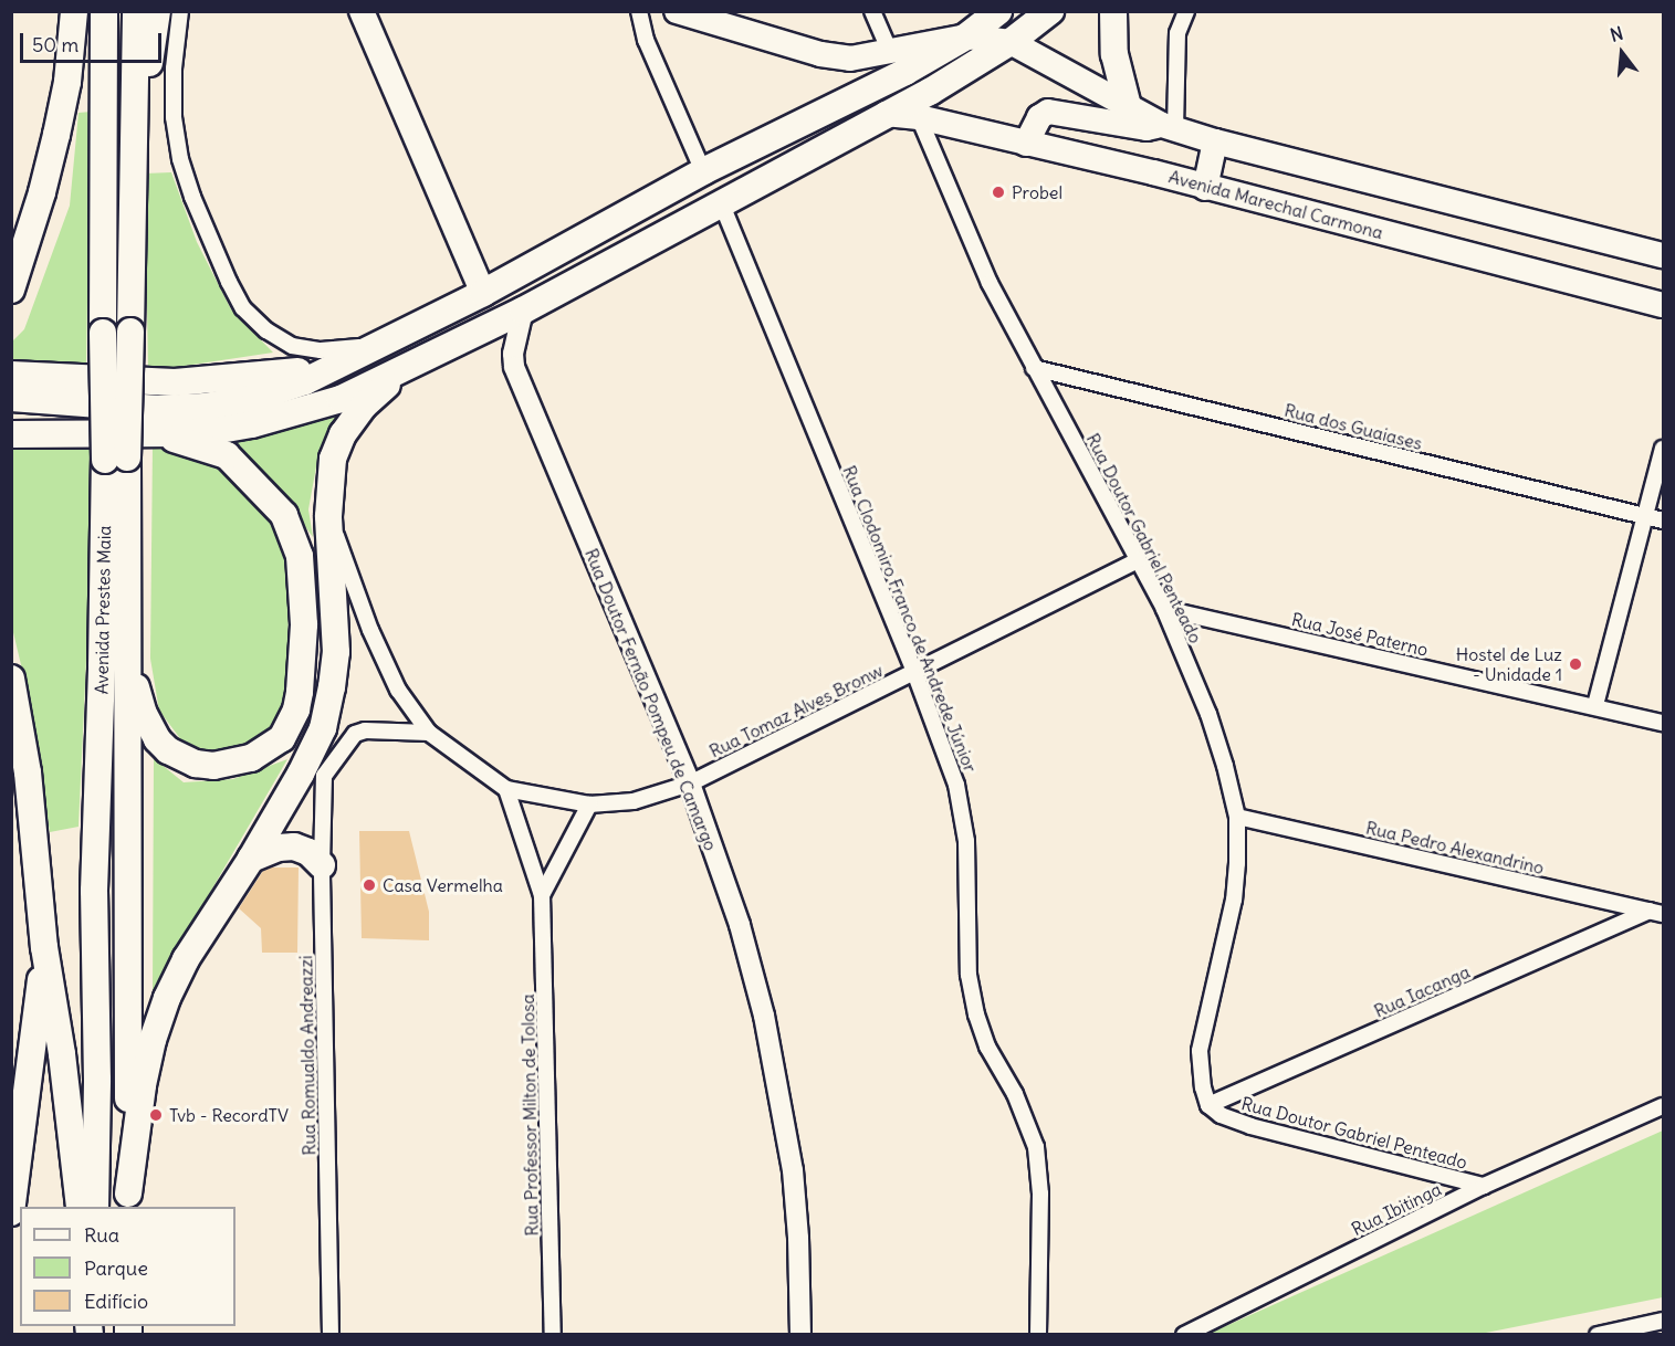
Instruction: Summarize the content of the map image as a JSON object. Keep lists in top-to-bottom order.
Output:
{
  "streets": {
    "highway": ["Avenida Prestes Maia"],
    "main road": ["Avenida Marechal Carmona"],
    "street": [
      "Rua dos Guaiases",
      "Rua Doutor Gabriel Penteado",
      "Rua Clodomiro Franco de Andrede Júnior",
      "Rua José Paterno",
      "Rua Doutor Fernão Pompeu de Camargo",
      "Rua Tomaz Alves Bronw",
      "Rua Pedro Alexandrino",
      "Rua Iacanga",
      "Rua Romualdo Andreazzi",
      "Rua Professor Milton de Tolosa",
      "Rua Ibitinga"
    ]
  },
  "crossings": [
    ["Avenida Marechal Carmona", "Rua Doutor Gabriel Penteado"],
    ["Rua dos Guaiases", "Rua Doutor Gabriel Penteado"],
    ["Rua Doutor Gabriel Penteado", "Rua José Paterno"],
    ["Rua Doutor Gabriel Penteado", "Rua Tomaz Alves Bronw"],
    ["Rua Doutor Gabriel Penteado", "Rua Pedro Alexandrino"],
    ["Rua Doutor Gabriel Penteado", "Rua Iacanga"],
    ["Rua Doutor Gabriel Penteado", "Rua Ibitinga"],
    ["Rua Clodomiro Franco de Andrede Júnior", "Rua Tomaz Alves Bronw"],
    ["Rua Doutor Fernão Pompeu de Camargo", "Rua Tomaz Alves Bronw"],
    ["Rua Tomaz Alves Bronw", "Rua Romualdo Andreazzi"],
    ["Rua Tomaz Alves Bronw", "Rua Professor Milton de Tolosa"],
    ["Rua Pedro Alexandrino", "Rua Iacanga"]
  ],
  "places": [
    "Probel",
    "Hostel de Luz - Unidade 1",
    "Casa Vermelha",
    "Tvb - RecordTV"
  ],
  "legend": ["Rua", "Parque", "Edifício"],
  "scale_bar": "50 m",
  "north": "top"
}
